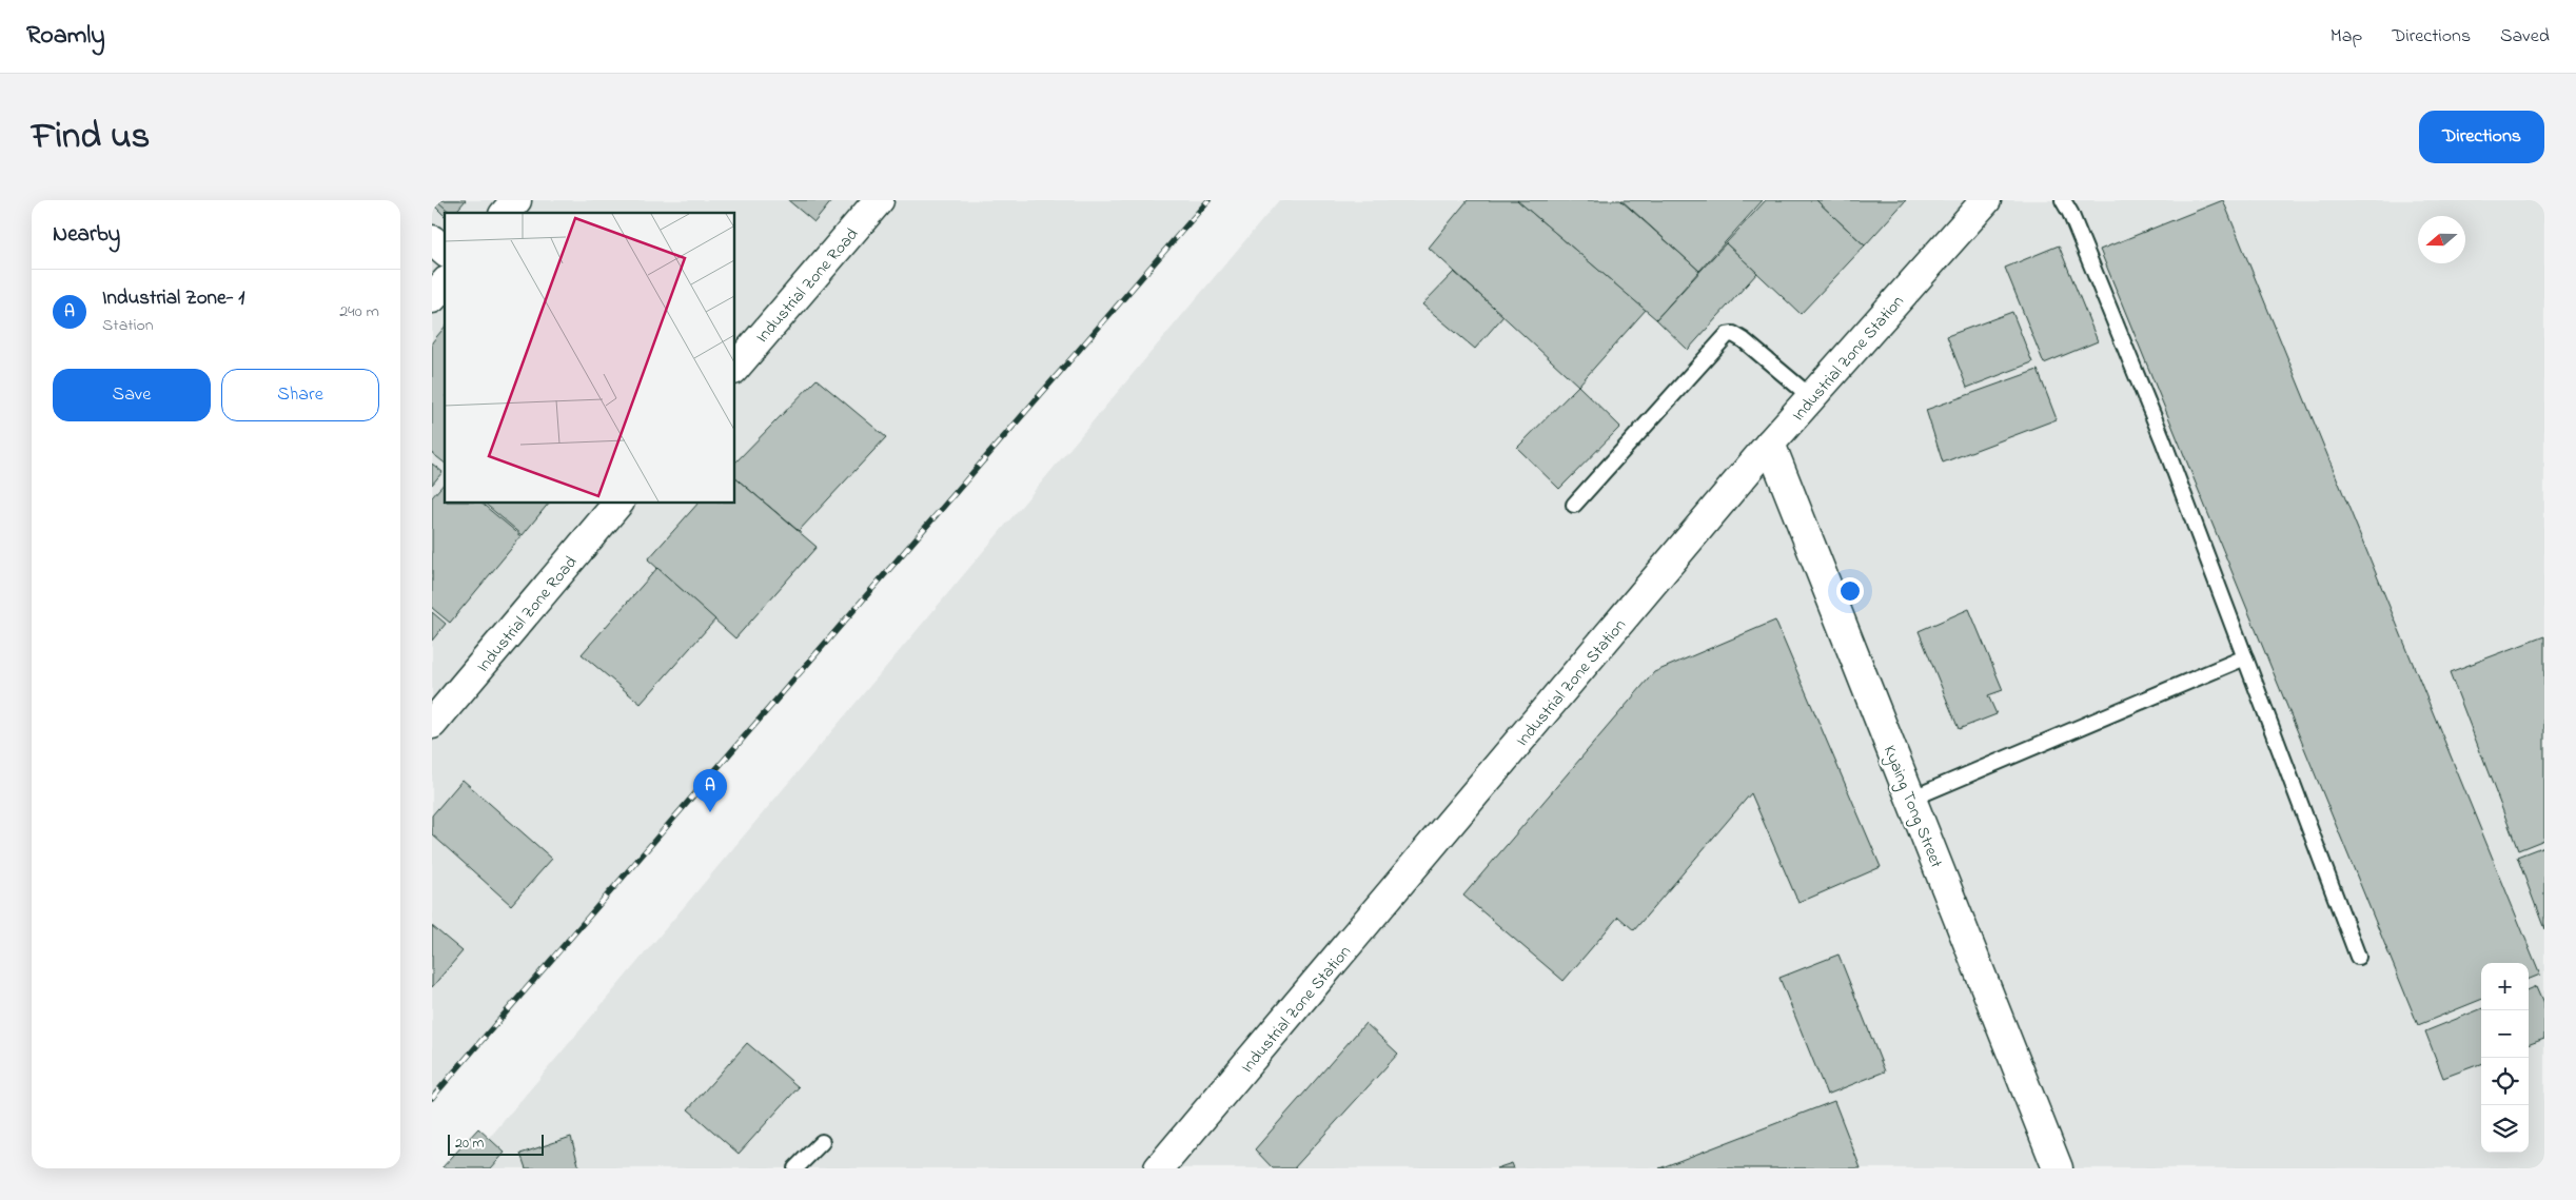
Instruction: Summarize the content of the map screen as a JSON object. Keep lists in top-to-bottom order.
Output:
{
  "streets": {
    "street": ["Industrial Zone Road", "Industrial Zone Station", "Kyaing Tong Street"]
  },
  "crossings": [
    ["Industrial Zone Station", "Kyaing Tong Street"]
  ],
  "scale_bar": "20 m",
  "north": "left",
  "page": {
    "header": "Roamly",
    "nav": ["Map", "Directions", "Saved"],
    "title": "Find us",
    "buttons": [
      "Directions",
      ["Save", "Share"]
    ],
    "heading": "Nearby",
    "list": [
      {
        "mark": "A",
        "name": "Industrial Zone- 1",
        "note": "Station",
        "value": "240 m"
      }
    ],
    "pins": "A",
    "map_buttons": ["+", "−"],
    "scale": "20 m"
  }
}
